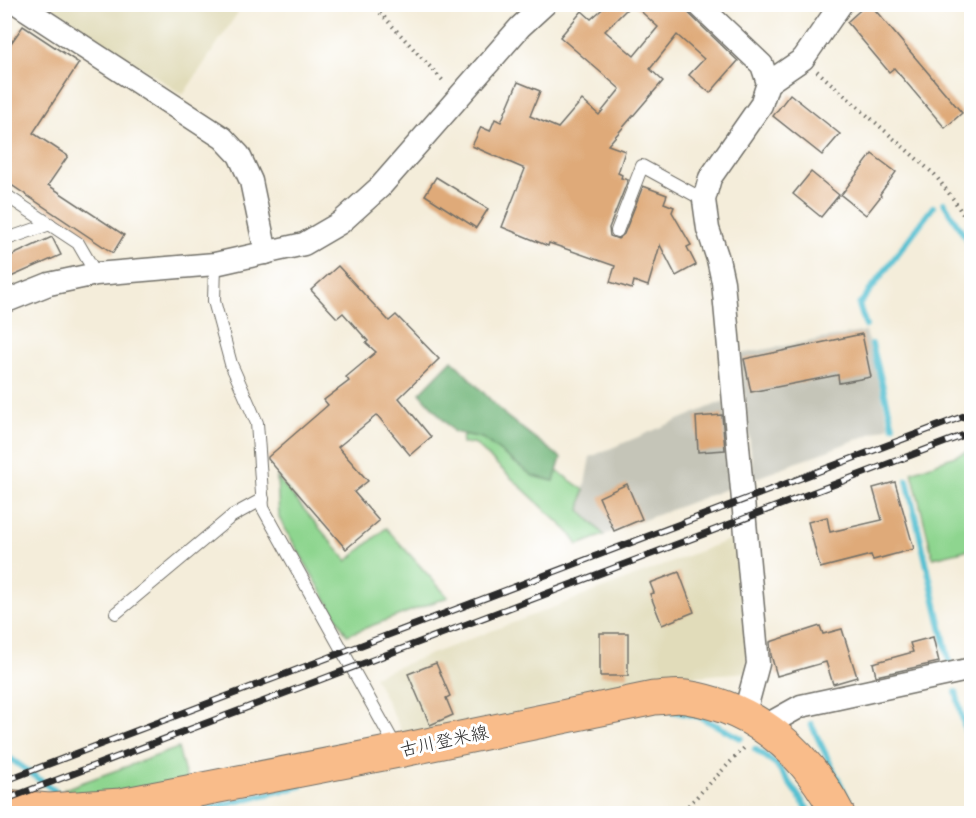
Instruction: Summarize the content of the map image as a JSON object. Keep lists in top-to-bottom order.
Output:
{
  "streets": {
    "main road": ["古川登米線"]
  }
}
